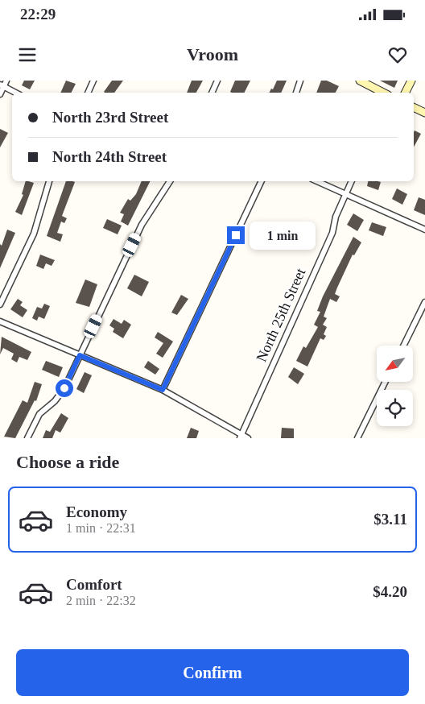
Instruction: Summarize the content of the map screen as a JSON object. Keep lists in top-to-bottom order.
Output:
{
  "streets": {
    "street": ["North 25th Street"]
  },
  "north": "bottom left",
  "page": {
    "status": "22:29",
    "header": "Vroom",
    "banner": ["North 23rd Street", "North 24th Street"],
    "bubble": "1 min",
    "heading": "Choose a ride",
    "list": [
      {
        "name": "Economy",
        "note": "1 min · 22:31",
        "value": "$3.11"
      },
      {
        "name": "Comfort",
        "note": "2 min · 22:32",
        "value": "$4.20"
      }
    ],
    "buttons": "Confirm"
  }
}
